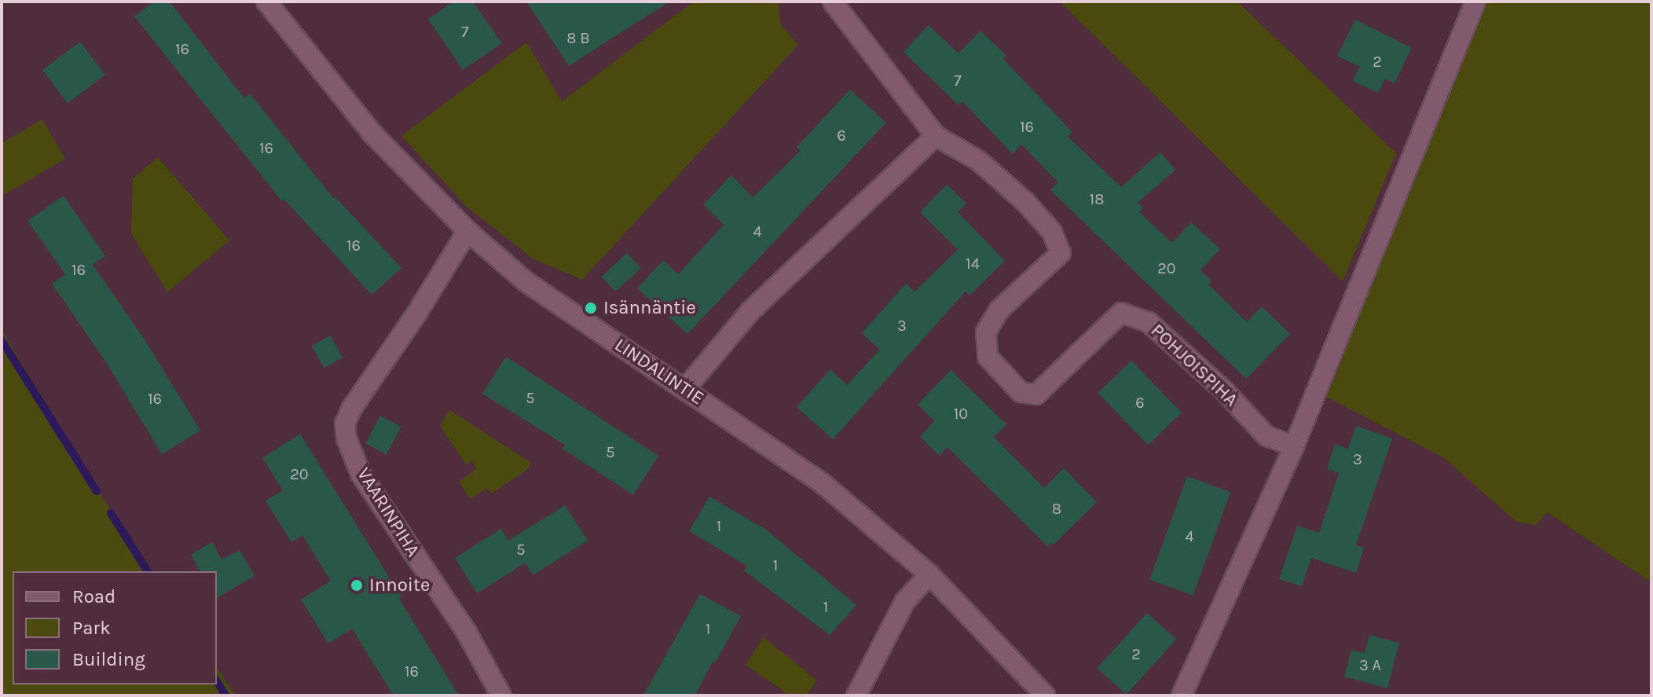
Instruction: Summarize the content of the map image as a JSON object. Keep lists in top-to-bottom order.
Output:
{
  "streets": {
    "street": ["POHJOISPIHA", "LINDALINTIE", "VAARINPIHA"]
  },
  "crossings": [
    ["LINDALINTIE", "VAARINPIHA"]
  ],
  "places": ["Isännäntie", "Innoite"],
  "house_numbers": [
    "7",
    "8 B",
    "16",
    "2",
    "7",
    "16",
    "6",
    "16",
    "18",
    "4",
    "16",
    "14",
    "20",
    "16",
    "3",
    "5",
    "16",
    "6",
    "10",
    "5",
    "3",
    "20",
    "8",
    "1",
    "4",
    "5",
    "1",
    "1",
    "1",
    "2",
    "3 A",
    "16"
  ],
  "legend": ["Road", "Park", "Building"]
}
